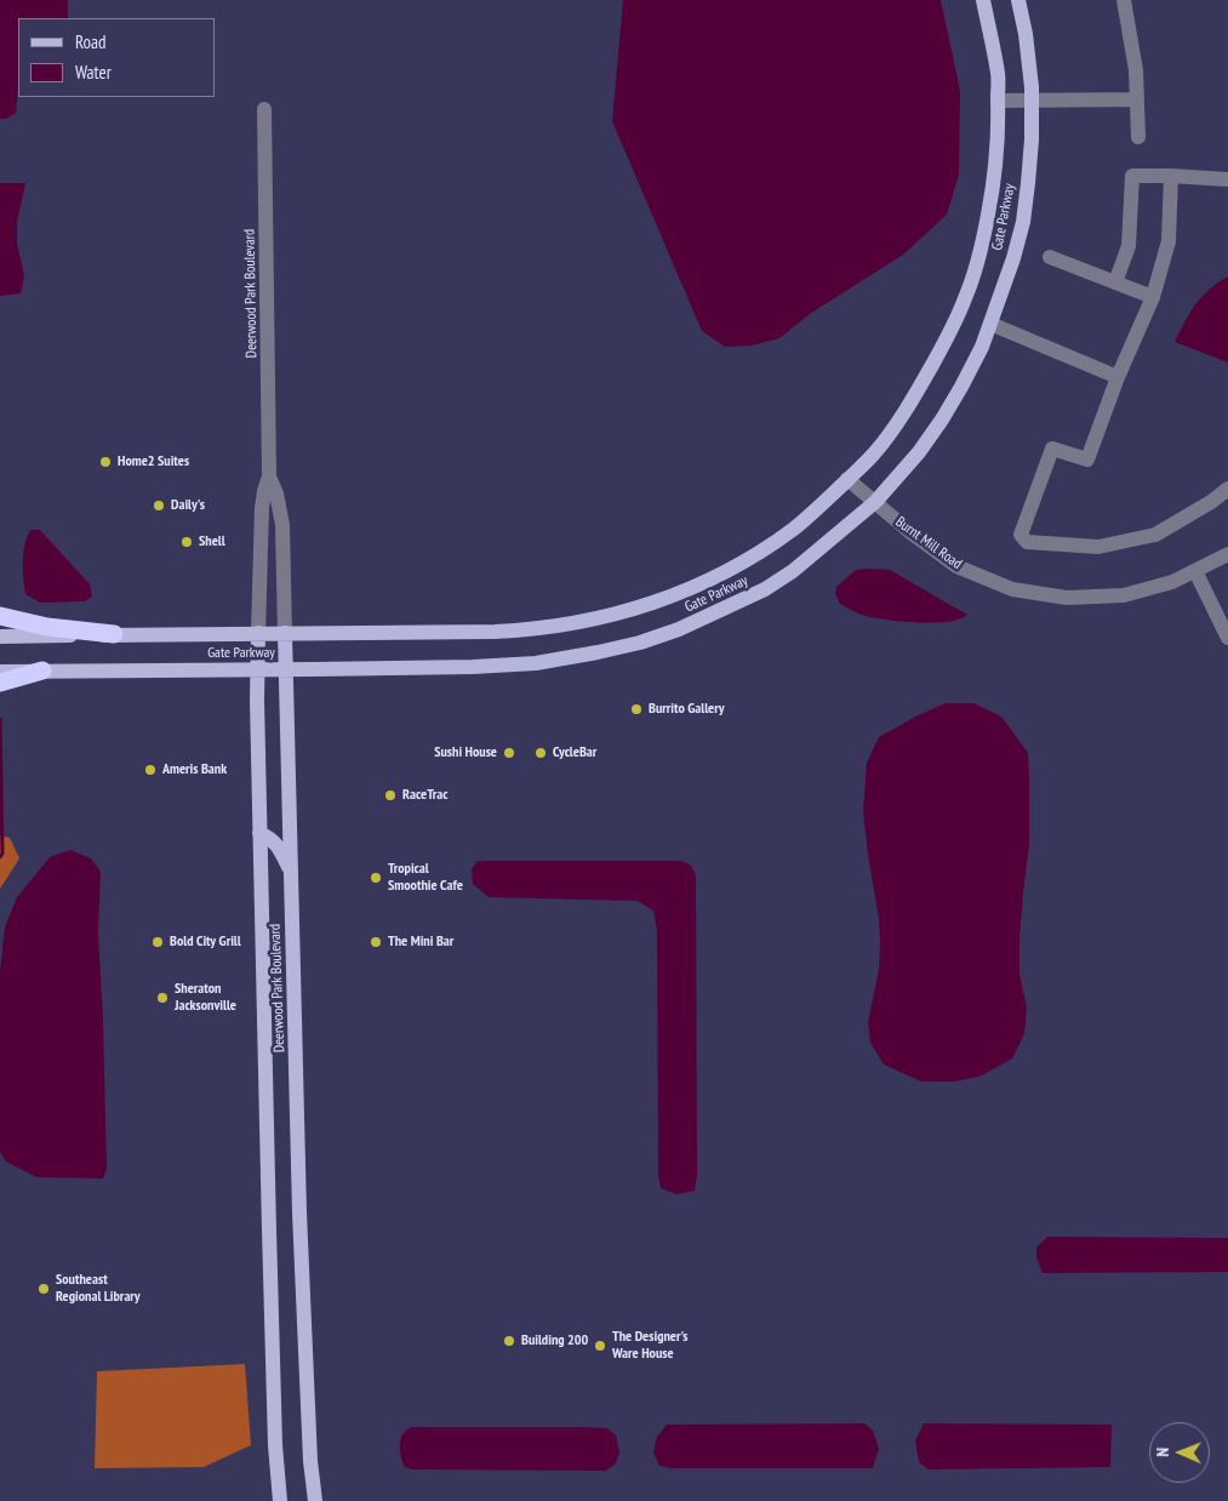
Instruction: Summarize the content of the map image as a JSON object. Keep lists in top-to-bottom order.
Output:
{
  "streets": {
    "main road": ["Gate Parkway", "Deerwood Park Boulevard"],
    "street": ["Burnt Mill Road"]
  },
  "crossings": [
    ["Gate Parkway", "Deerwood Park Boulevard"],
    ["Gate Parkway", "Burnt Mill Road"]
  ],
  "places": [
    "Home2 Suites",
    "Daily's",
    "Shell",
    "Burrito Gallery",
    "Sushi House",
    "CycleBar",
    "Ameris Bank",
    "RaceTrac",
    "Tropical Smoothie Cafe",
    "Bold City Grill",
    "The Mini Bar",
    "Sheraton Jacksonville",
    "Southeast Regional Library",
    "Building 200",
    "The Designer's Ware House"
  ],
  "legend": ["Road", "Water"],
  "north": "left"
}
